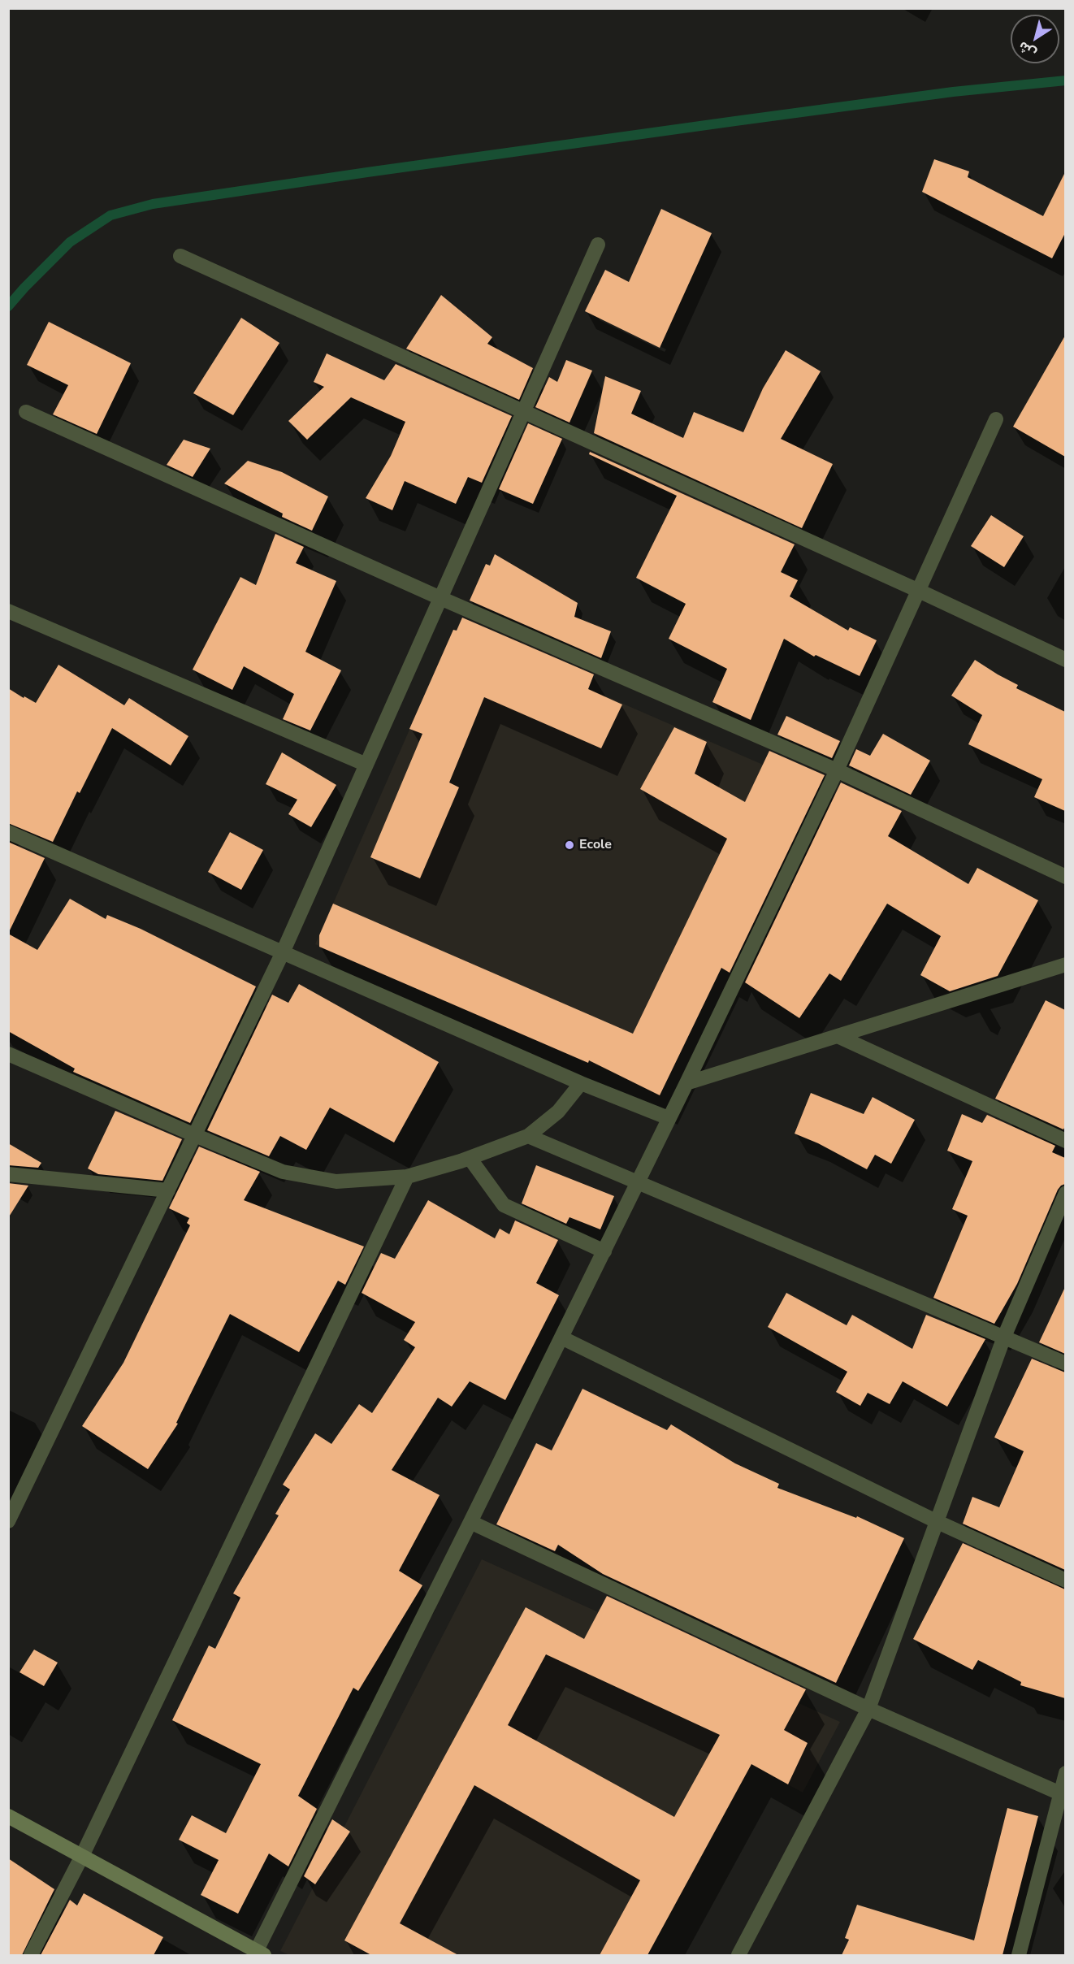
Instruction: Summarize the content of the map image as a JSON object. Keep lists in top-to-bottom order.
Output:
{
  "places": ["Ecole"],
  "north": "bottom left"
}
